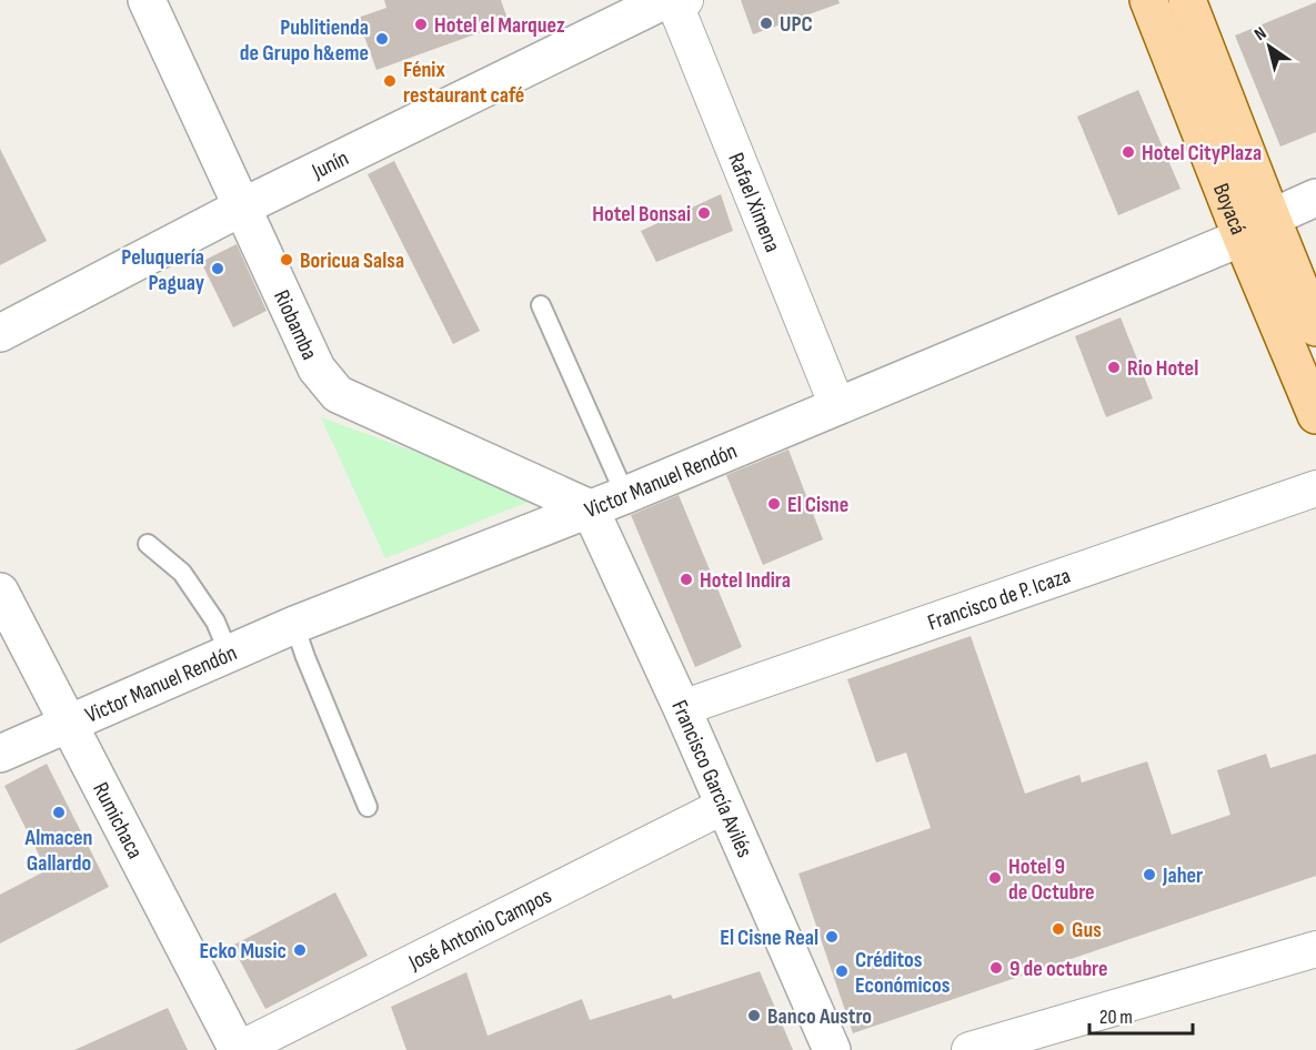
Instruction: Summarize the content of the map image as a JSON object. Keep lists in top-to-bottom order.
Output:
{
  "streets": {
    "main road": ["Boyacá"],
    "street": [
      "Junín",
      "Rafael Ximena",
      "Riobamba",
      "Victor Manuel Rendón",
      "Francisco de P. Icaza",
      "Francisco García Avilés",
      "Rumichaca",
      "José Antonio Campos"
    ]
  },
  "crossings": [
    ["Junín", "Riobamba"],
    ["Rafael Ximena", "Victor Manuel Rendón"],
    ["Boyacá", "Victor Manuel Rendón"],
    ["Riobamba", "Victor Manuel Rendón"],
    ["Riobamba", "Francisco García Avilés"],
    ["Victor Manuel Rendón", "Francisco García Avilés"],
    ["Victor Manuel Rendón", "Rumichaca"],
    ["Francisco de P. Icaza", "Francisco García Avilés"],
    ["Francisco García Avilés", "José Antonio Campos"],
    ["Rumichaca", "José Antonio Campos"]
  ],
  "places": [
    "UPC",
    "Hotel el Marquez",
    "Publitienda de Grupo h&eme",
    "Fénix restaurant café",
    "Hotel CityPlaza",
    "Hotel Bonsai",
    "Boricua Salsa",
    "Peluquería Paguay",
    "Rio Hotel",
    "El Cisne",
    "Hotel Indira",
    "Almacen Gallardo",
    "Jaher",
    "Hotel 9 de Octubre",
    "Gus",
    "El Cisne Real",
    "Ecko Music",
    "9 de octubre",
    "Créditos Económicos",
    "Banco Austro"
  ],
  "scale_bar": "20 m",
  "north": "top left"
}
